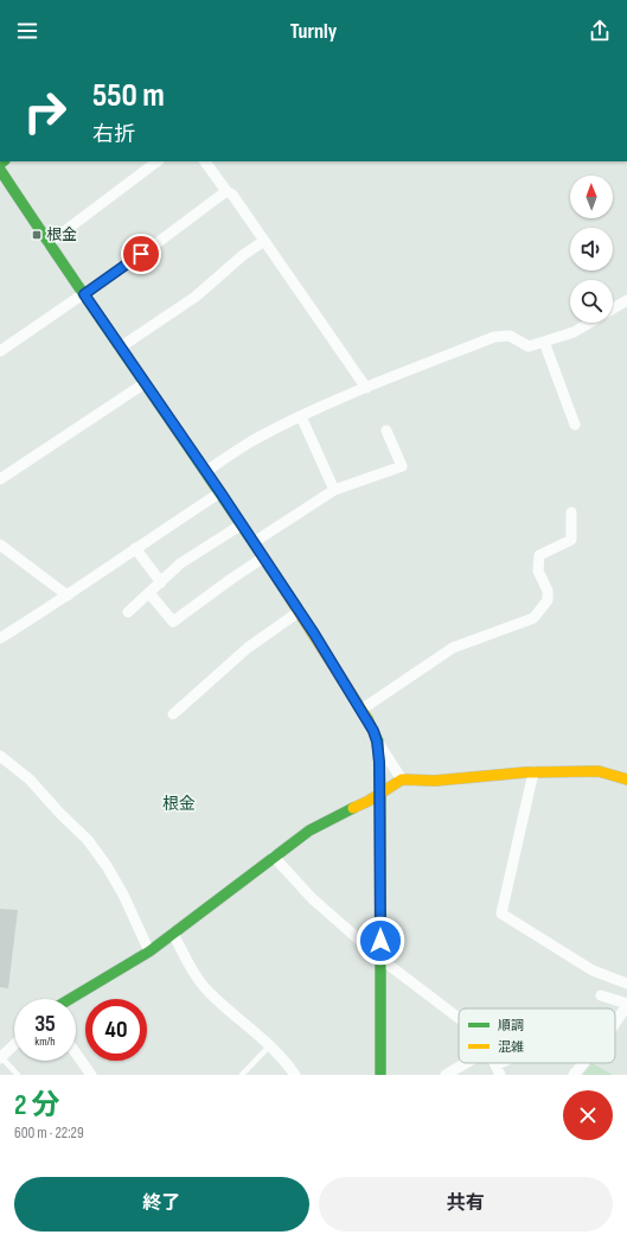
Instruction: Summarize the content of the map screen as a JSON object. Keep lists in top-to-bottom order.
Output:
{
  "districts": ["根金"],
  "places": {
    "transit": ["根金"]
  },
  "legend": ["順調", "混雑"],
  "north": "top",
  "page": {
    "header": "Turnly",
    "turn": ["550 m", "右折"],
    "speed": "35 km/h",
    "limit": "40",
    "heading": ["2 分", "600 m · 22:29"],
    "buttons": ["終了", "共有"]
  }
}
